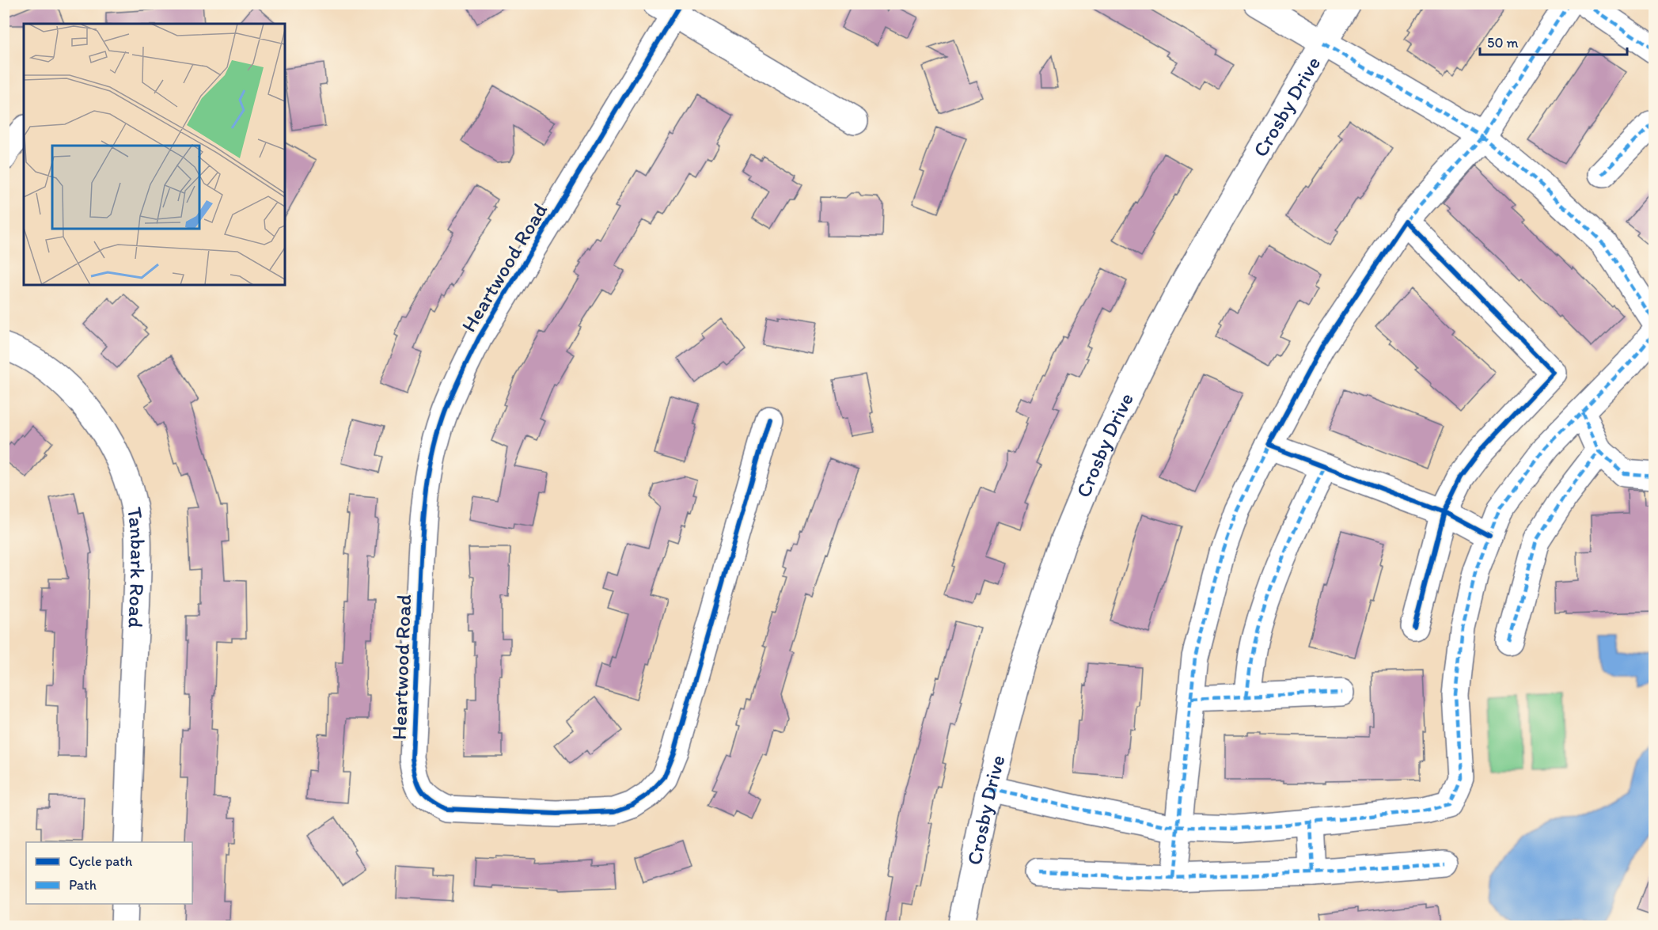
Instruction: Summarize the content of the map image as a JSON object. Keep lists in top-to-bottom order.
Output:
{
  "streets": {
    "street": ["Crosby Drive", "Heartwood Road", "Tanbark Road"]
  },
  "legend": ["Cycle path", "Path"],
  "scale_bar": "50 m"
}
